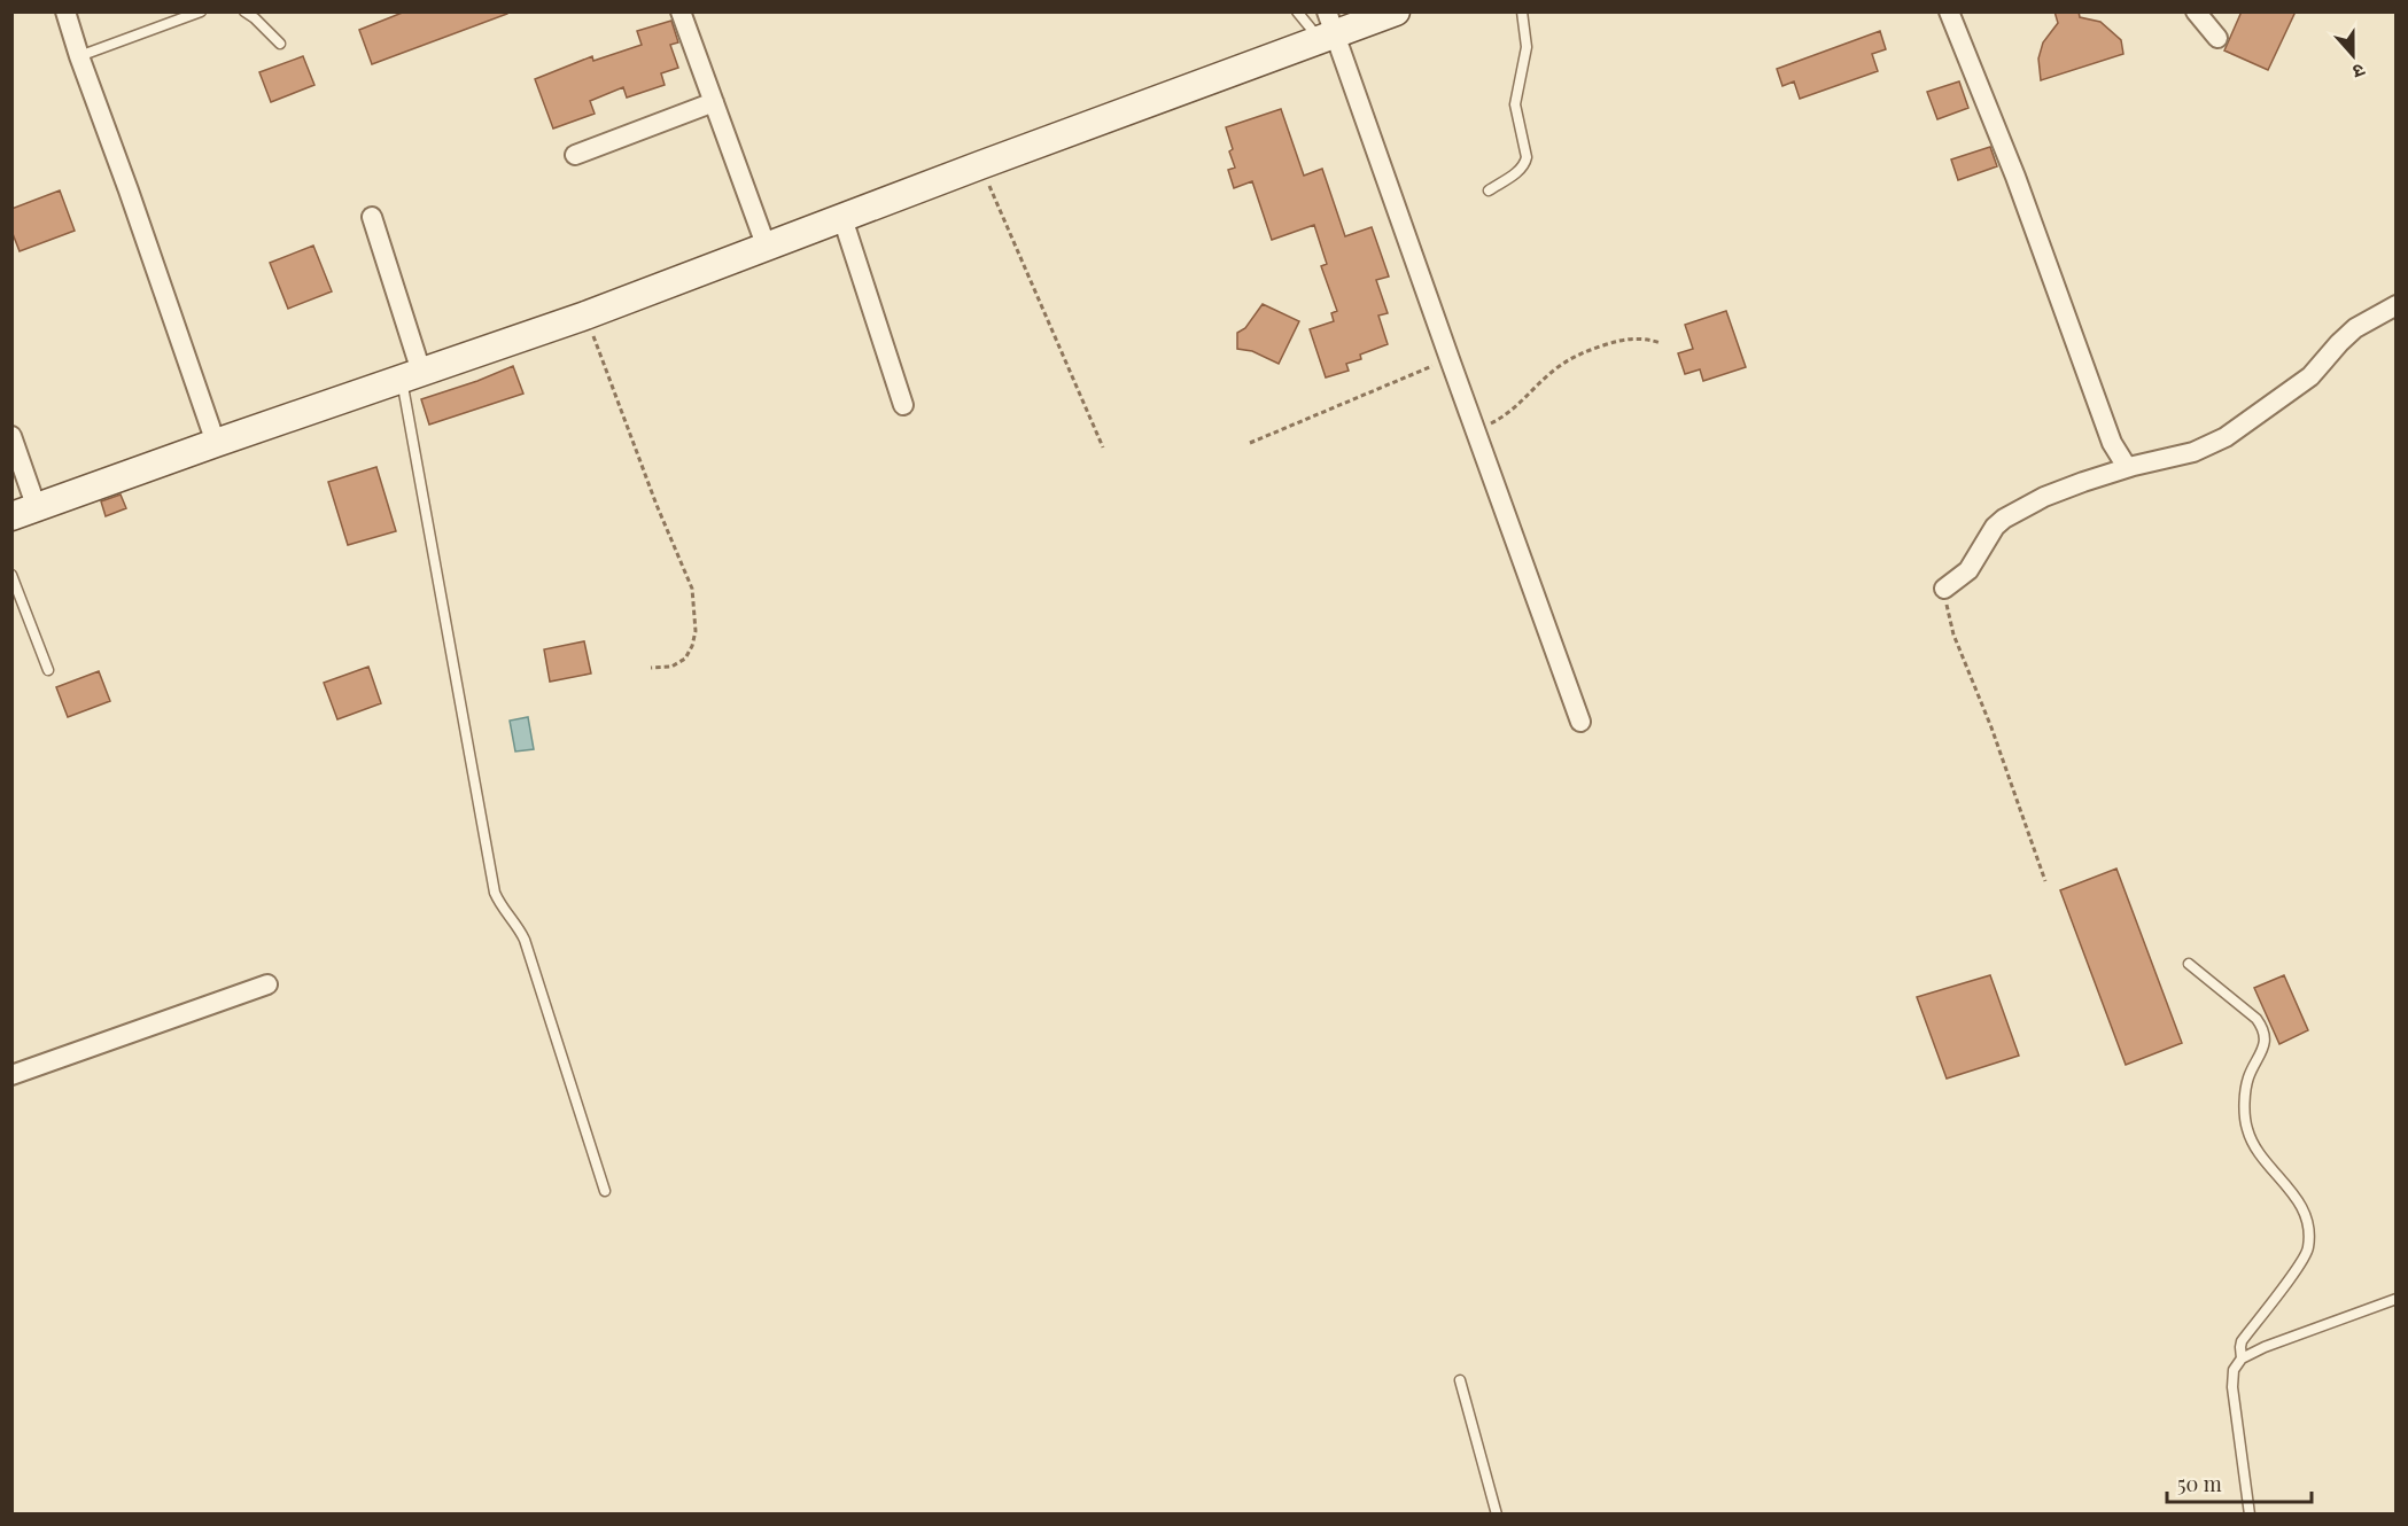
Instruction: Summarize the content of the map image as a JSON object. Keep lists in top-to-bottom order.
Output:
{
  "scale_bar": "50 m",
  "north": "bottom"
}
